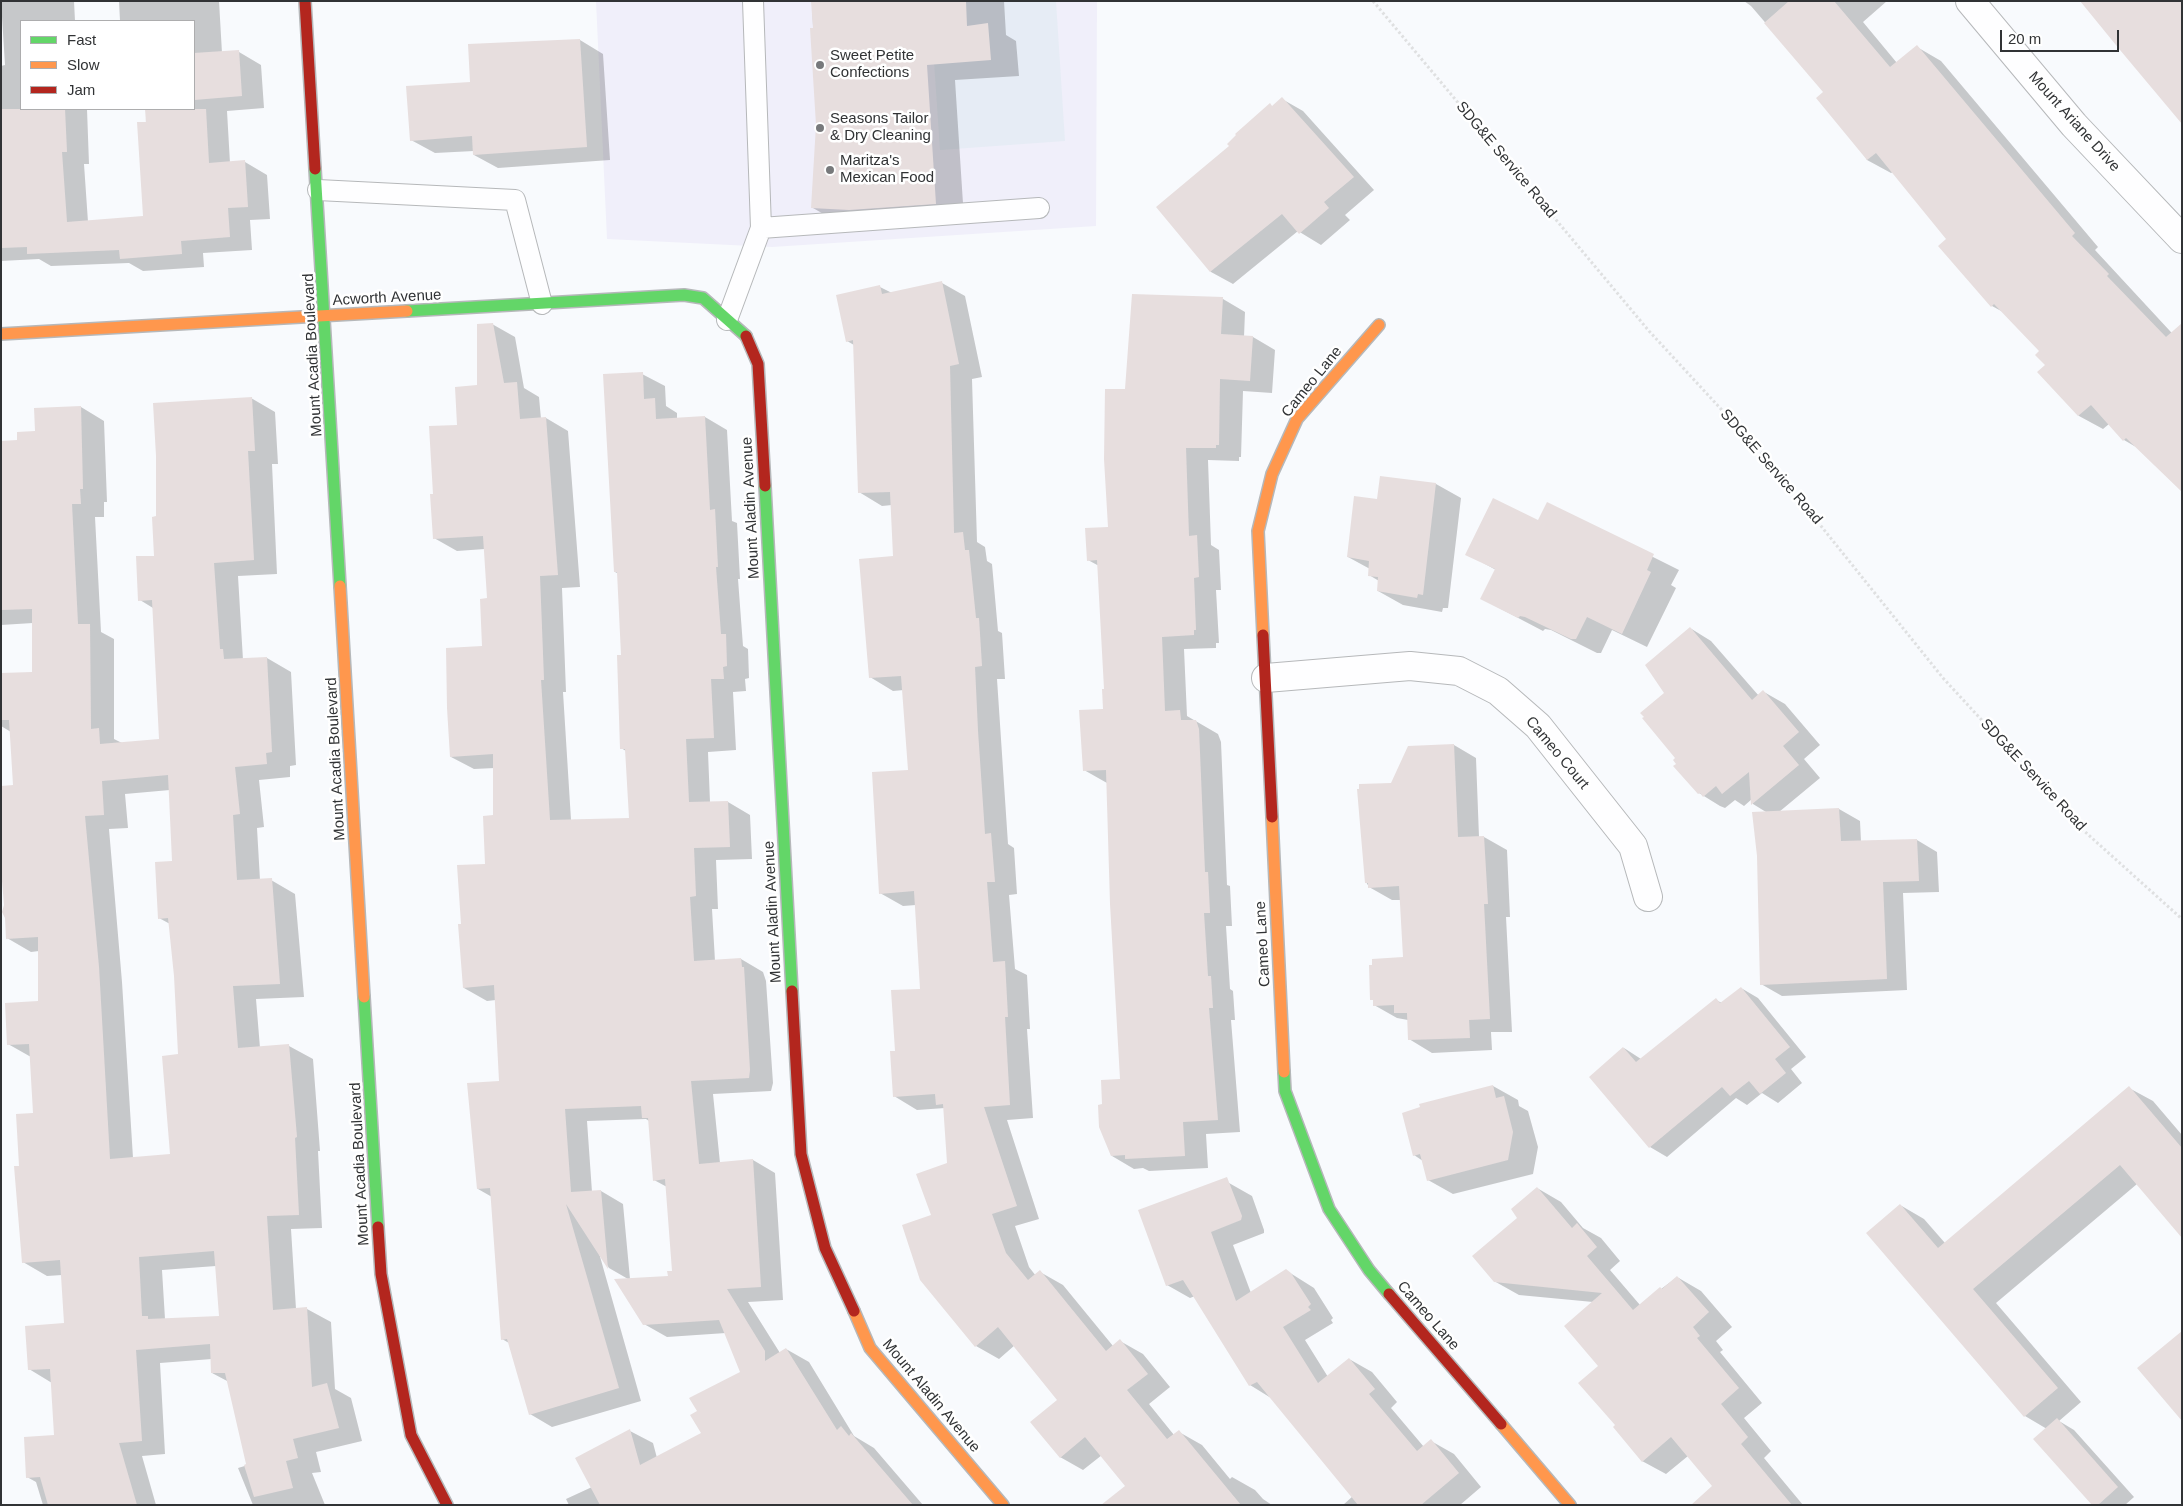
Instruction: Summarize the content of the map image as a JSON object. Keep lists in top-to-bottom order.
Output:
{
  "streets": {
    "street": [
      "Mount Ariane Drive",
      "Acworth Avenue",
      "Mount Acadia Boulevard",
      "Cameo Lane",
      "Mount Aladin Avenue",
      "Cameo Court"
    ],
    "path": ["SDG&E Service Road"]
  },
  "crossings": [
    ["Acworth Avenue", "Mount Acadia Boulevard"],
    ["Acworth Avenue", "Mount Aladin Avenue"],
    ["Cameo Lane", "Cameo Court"]
  ],
  "places": ["Sweet Petite Confections", "Seasons Tailor & Dry Cleaning", "Maritza's Mexican Food"],
  "legend": ["Fast", "Slow", "Jam"],
  "scale_bar": "20 m"
}
